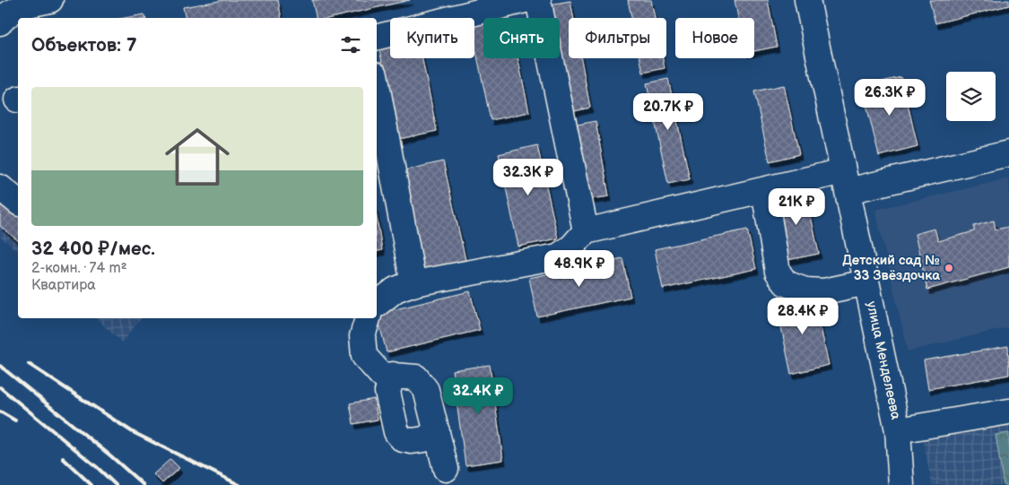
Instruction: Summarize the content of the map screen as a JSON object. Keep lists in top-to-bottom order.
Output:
{
  "streets": {
    "street": ["улица Менделеева"]
  },
  "places": ["Детский сад № 33 Звёздочка"],
  "page": {
    "chip": [
      "Купить",
      "Снять",
      "Фильтры",
      "Новое"
    ],
    "heading": "Объектов: 7",
    "list": [
      {
        "name": "32 400 ₽/мес.",
        "note": "2-комн. · 74 m² · Квартира"
      }
    ],
    "price": [
      "26.3K ₽",
      "20.7K ₽",
      "32.3K ₽",
      "21K ₽",
      "48.9K ₽",
      "28.4K ₽",
      "32.4K ₽"
    ]
  }
}
